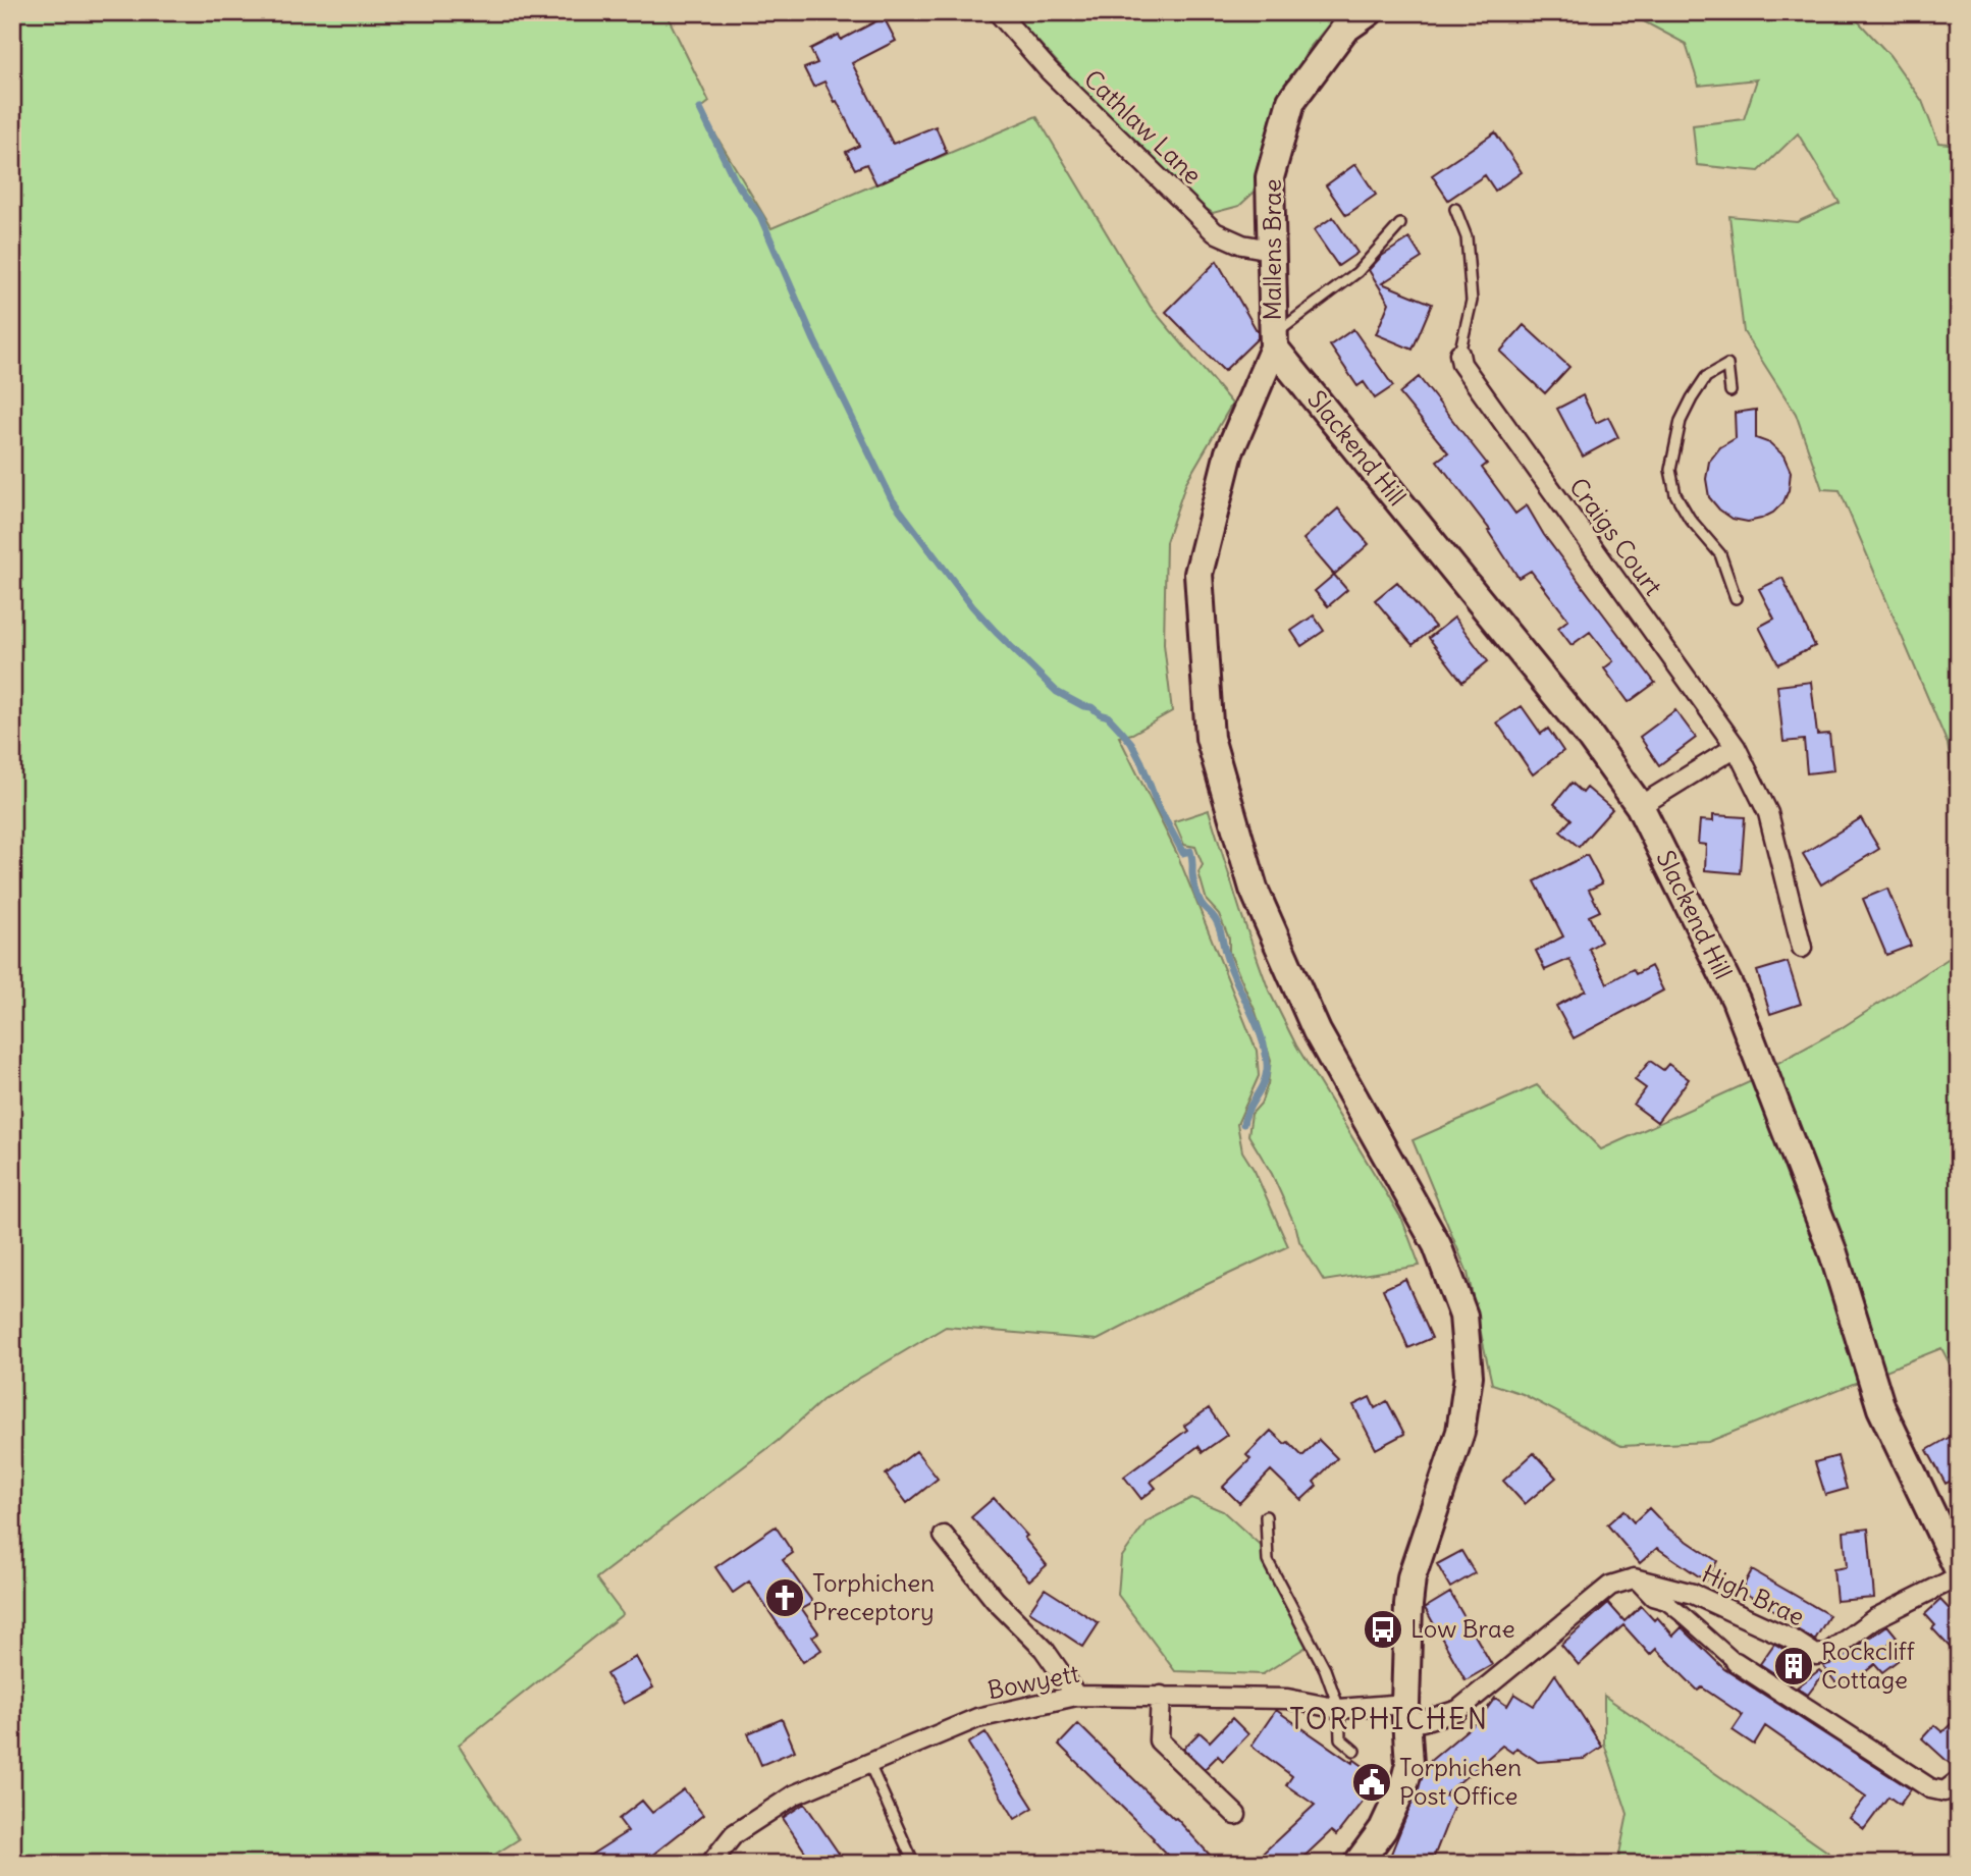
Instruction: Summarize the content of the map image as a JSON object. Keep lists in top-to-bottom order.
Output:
{
  "streets": {
    "main road": ["Mallens Brae", "Slackend Hill"],
    "street": [
      "Cathlaw Lane",
      "Craigs Court",
      "High Brae",
      "Bowyett"
    ]
  },
  "crossings": [
    ["Cathlaw Lane", "Mallens Brae"],
    ["Mallens Brae", "Slackend Hill"]
  ],
  "districts": ["TORPHICHEN"],
  "places": {
    "church": ["Torphichen Preceptory"],
    "bus stop": ["Low Brae"],
    "building": ["Rockcliff Cottage"],
    "public building": ["Torphichen Post Office"]
  }
}
